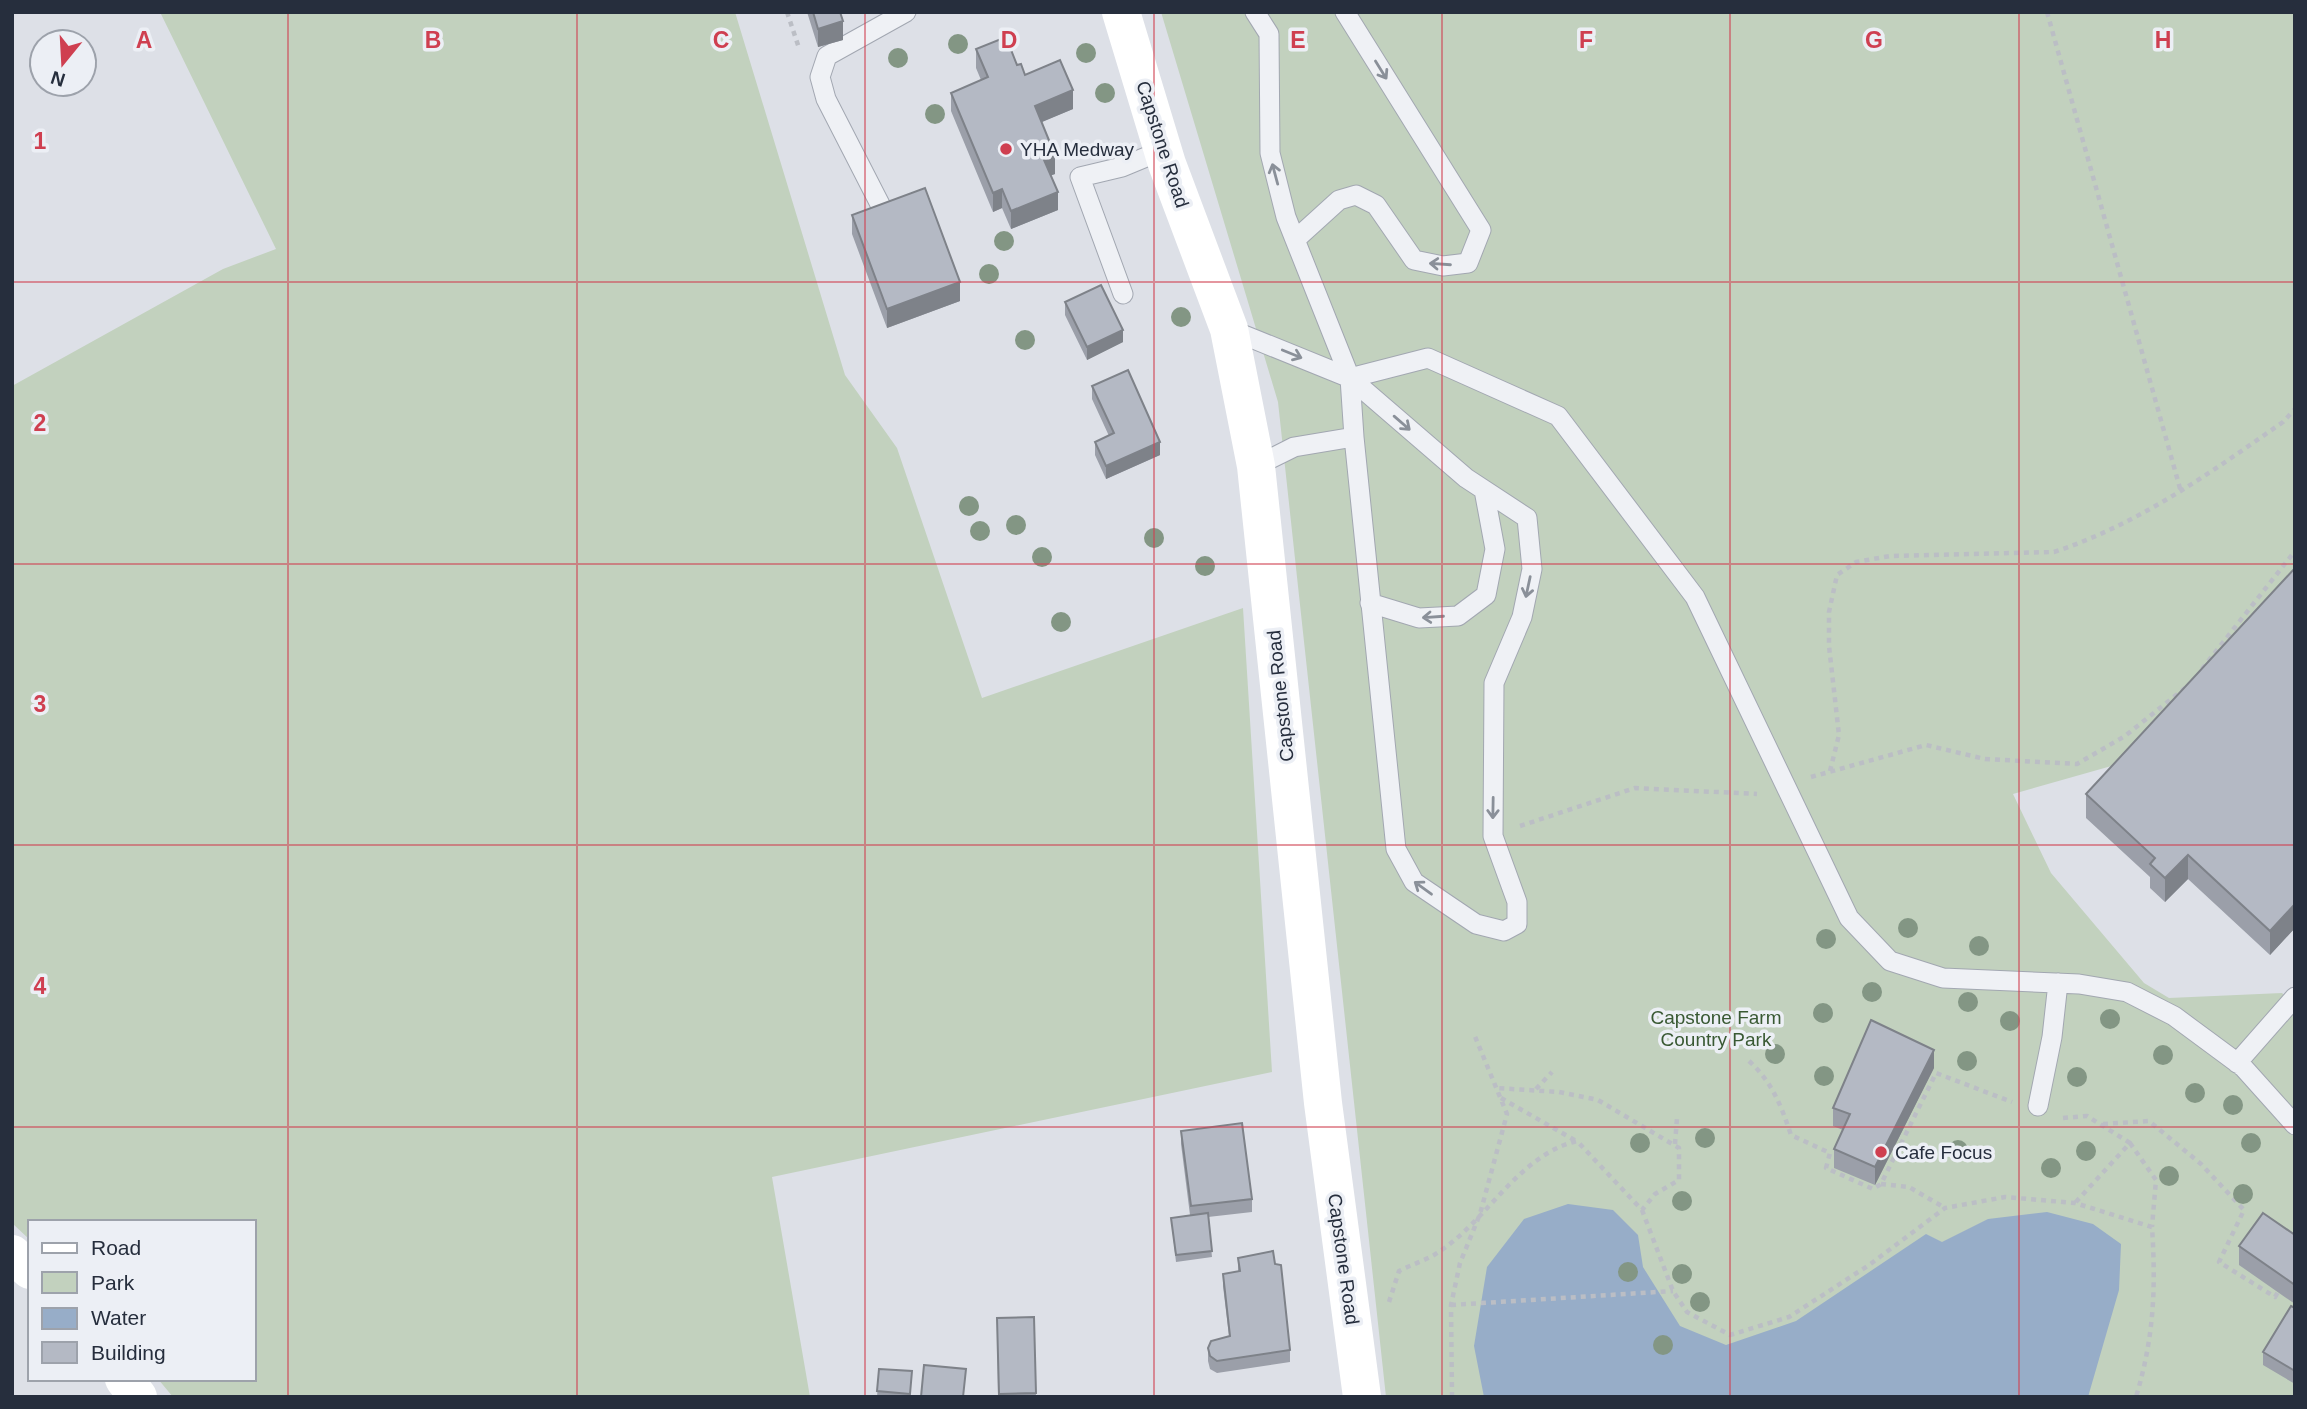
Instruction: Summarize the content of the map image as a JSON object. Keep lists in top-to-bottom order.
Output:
{
  "streets": {
    "street": ["Capstone Road"]
  },
  "parks": ["Capstone Farm Country Park"],
  "places": ["YHA Medway", "Cafe Focus"],
  "legend": [
    "Road",
    "Park",
    "Water",
    "Building"
  ],
  "north": "bottom",
  "grid": {
    "columns": [
      "A",
      "B",
      "C",
      "D",
      "E",
      "F",
      "G",
      "H"
    ],
    "rows": [
      "1",
      "2",
      "3",
      "4"
    ]
  }
}
